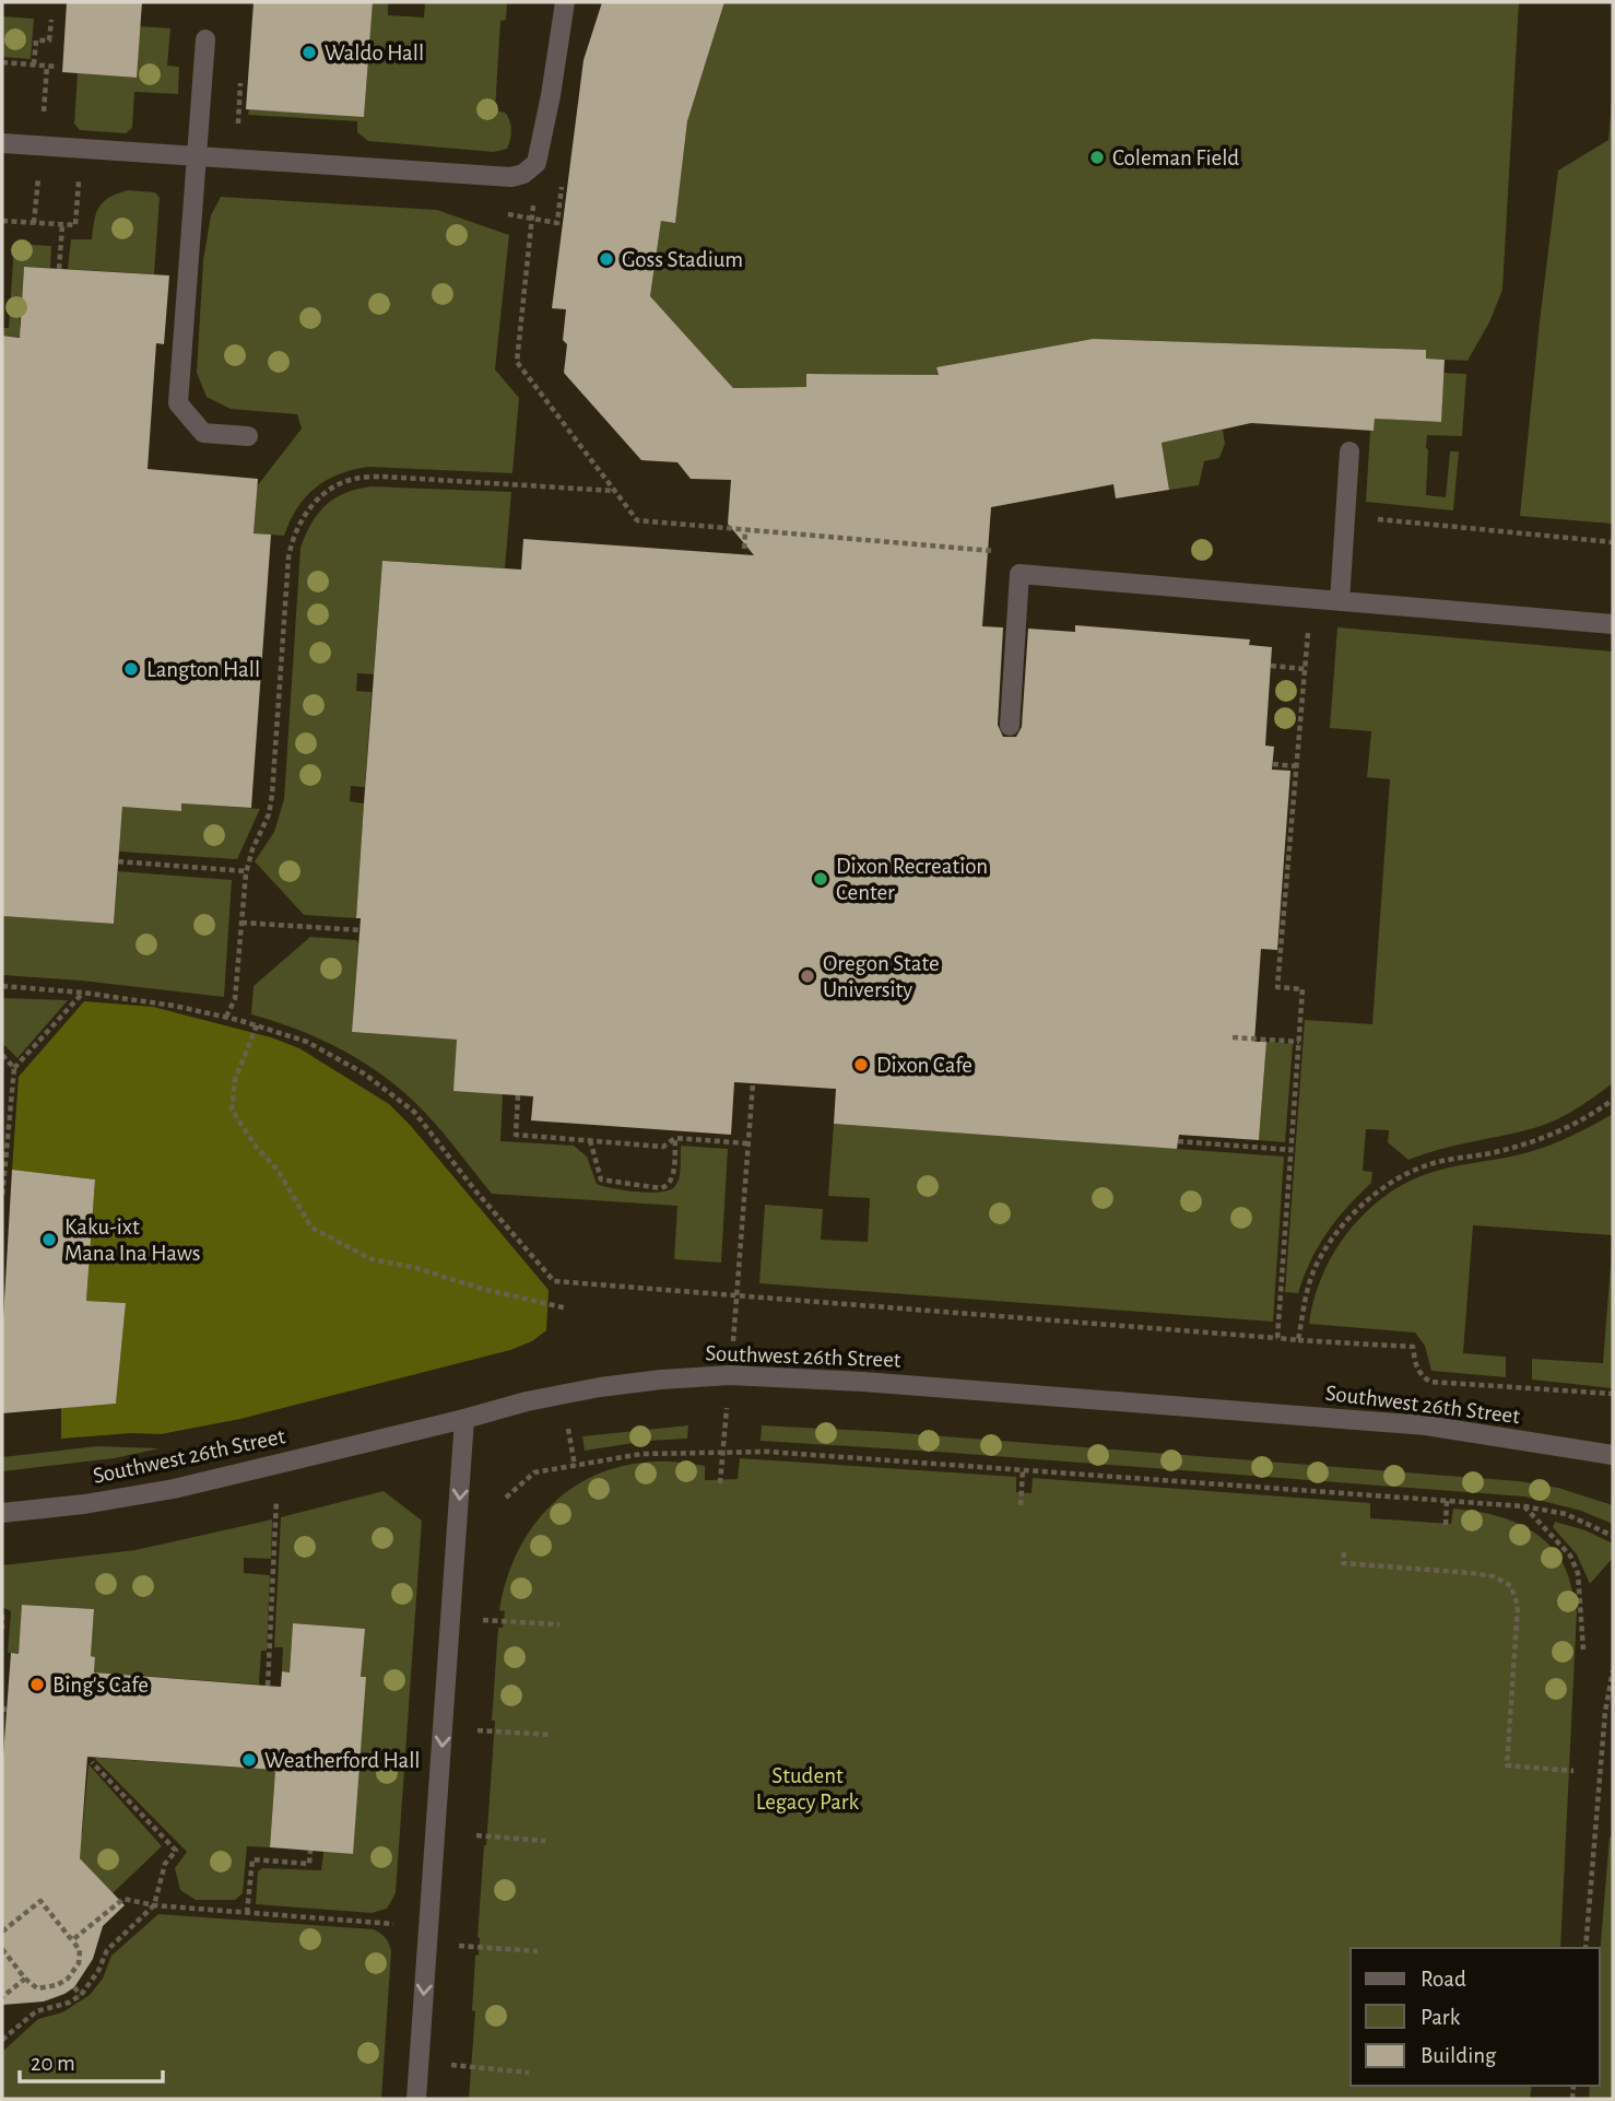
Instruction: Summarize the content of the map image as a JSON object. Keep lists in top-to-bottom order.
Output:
{
  "streets": {
    "street": ["Southwest 26th Street"]
  },
  "parks": ["Student Legacy Park"],
  "places": [
    "Waldo Hall",
    "Coleman Field",
    "Goss Stadium",
    "Langton Hall",
    "Dixon Recreation Center",
    "Oregon State University",
    "Dixon Cafe",
    "Kaku-ixt Mana Ina Haws",
    "Bing's Cafe",
    "Weatherford Hall"
  ],
  "legend": ["Road", "Park", "Building"],
  "scale_bar": "20 m"
}
